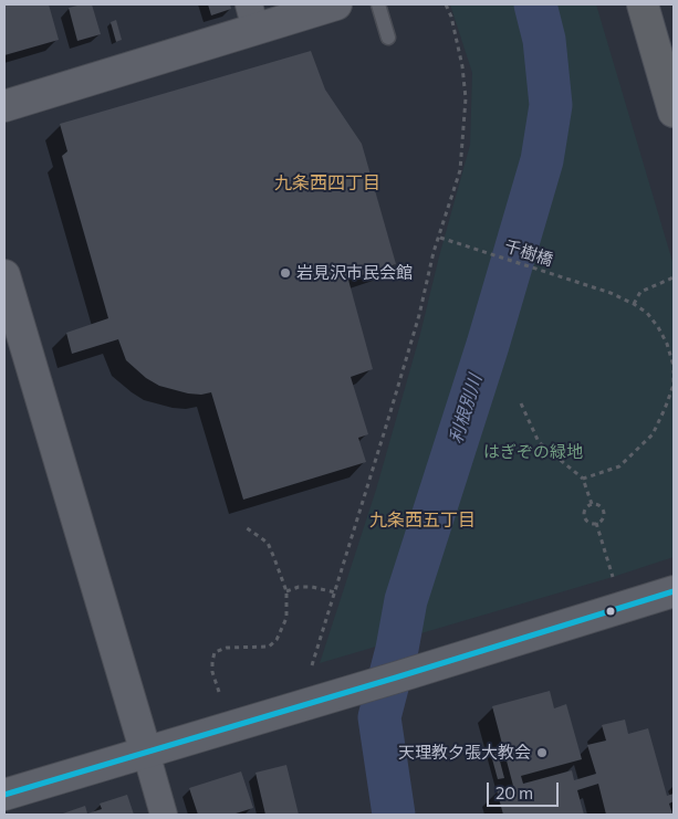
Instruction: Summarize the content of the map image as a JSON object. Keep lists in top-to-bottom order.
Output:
{
  "streets": {
    "path": ["千樹橋"]
  },
  "districts": ["九条西四丁目", "九条西五丁目"],
  "water": ["利根別川"],
  "parks": ["はぎぞの緑地"],
  "places": ["岩見沢市民会館", "天理教夕張大教会"],
  "scale_bar": "20 m"
}
